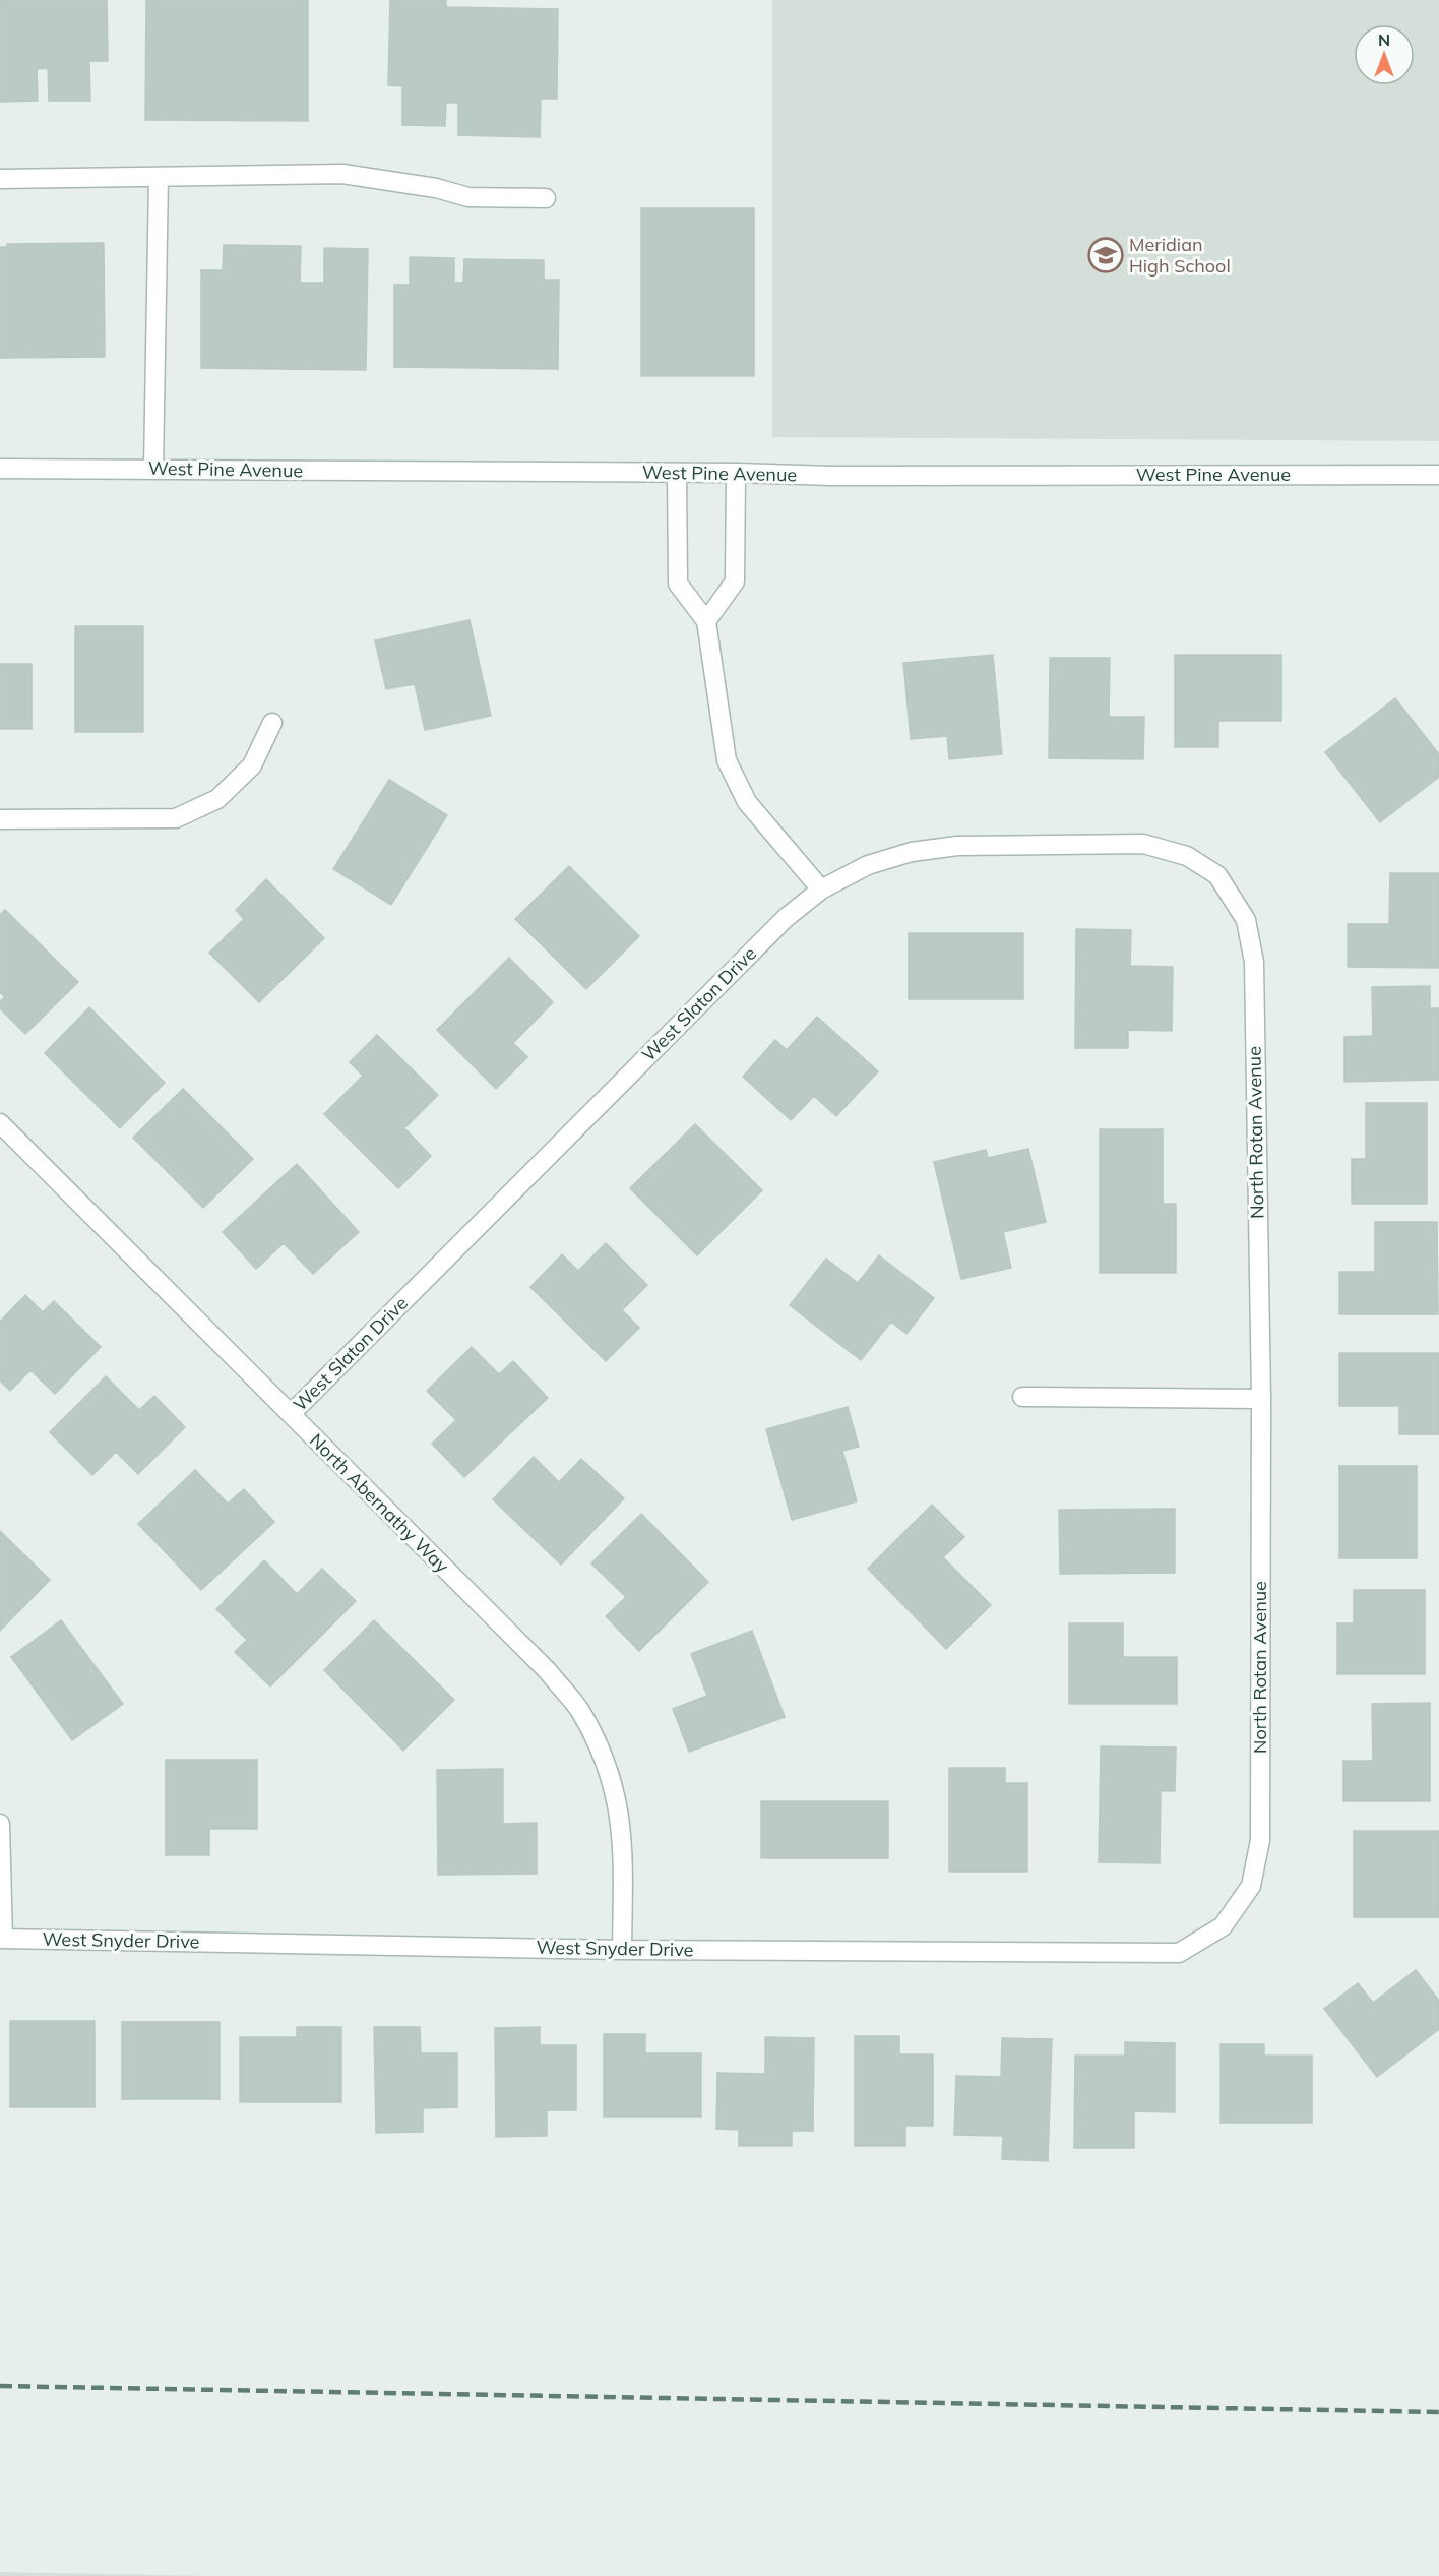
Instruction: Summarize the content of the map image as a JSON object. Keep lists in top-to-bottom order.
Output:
{
  "streets": {
    "street": [
      "West Pine Avenue",
      "West Slaton Drive",
      "North Rotan Avenue",
      "North Abernathy Way",
      "West Snyder Drive"
    ]
  },
  "crossings": [
    ["West Slaton Drive", "North Rotan Avenue"],
    ["West Slaton Drive", "North Abernathy Way"],
    ["North Rotan Avenue", "West Snyder Drive"],
    ["North Abernathy Way", "West Snyder Drive"]
  ],
  "places": {
    "school or university": ["Meridian High School"]
  },
  "north": "top"
}
